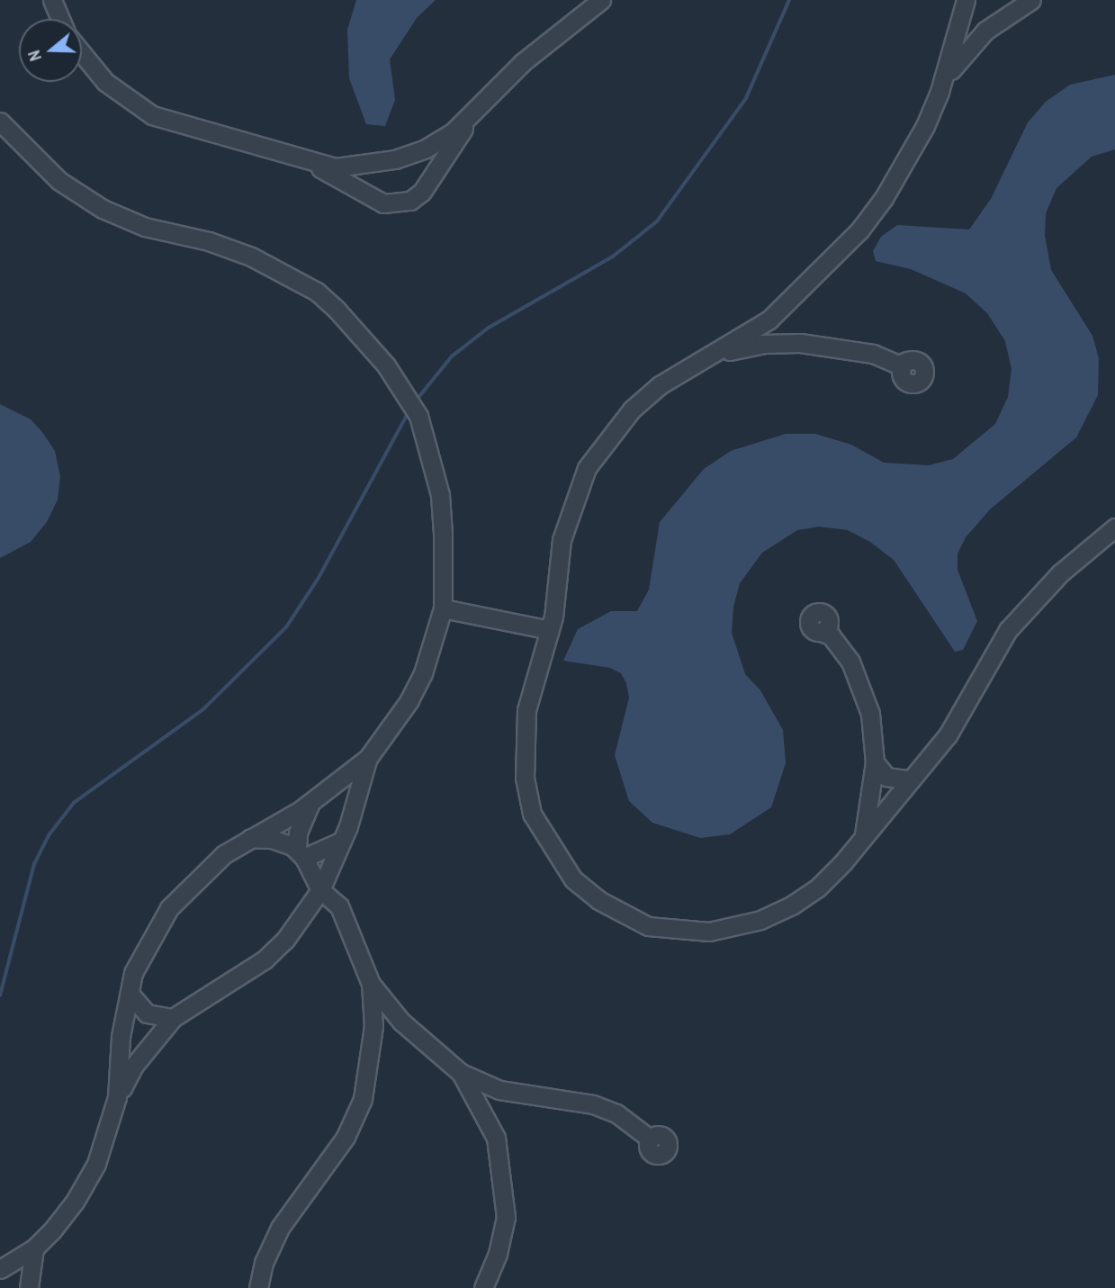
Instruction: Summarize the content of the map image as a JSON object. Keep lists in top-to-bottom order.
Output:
{
  "north": "left"
}
